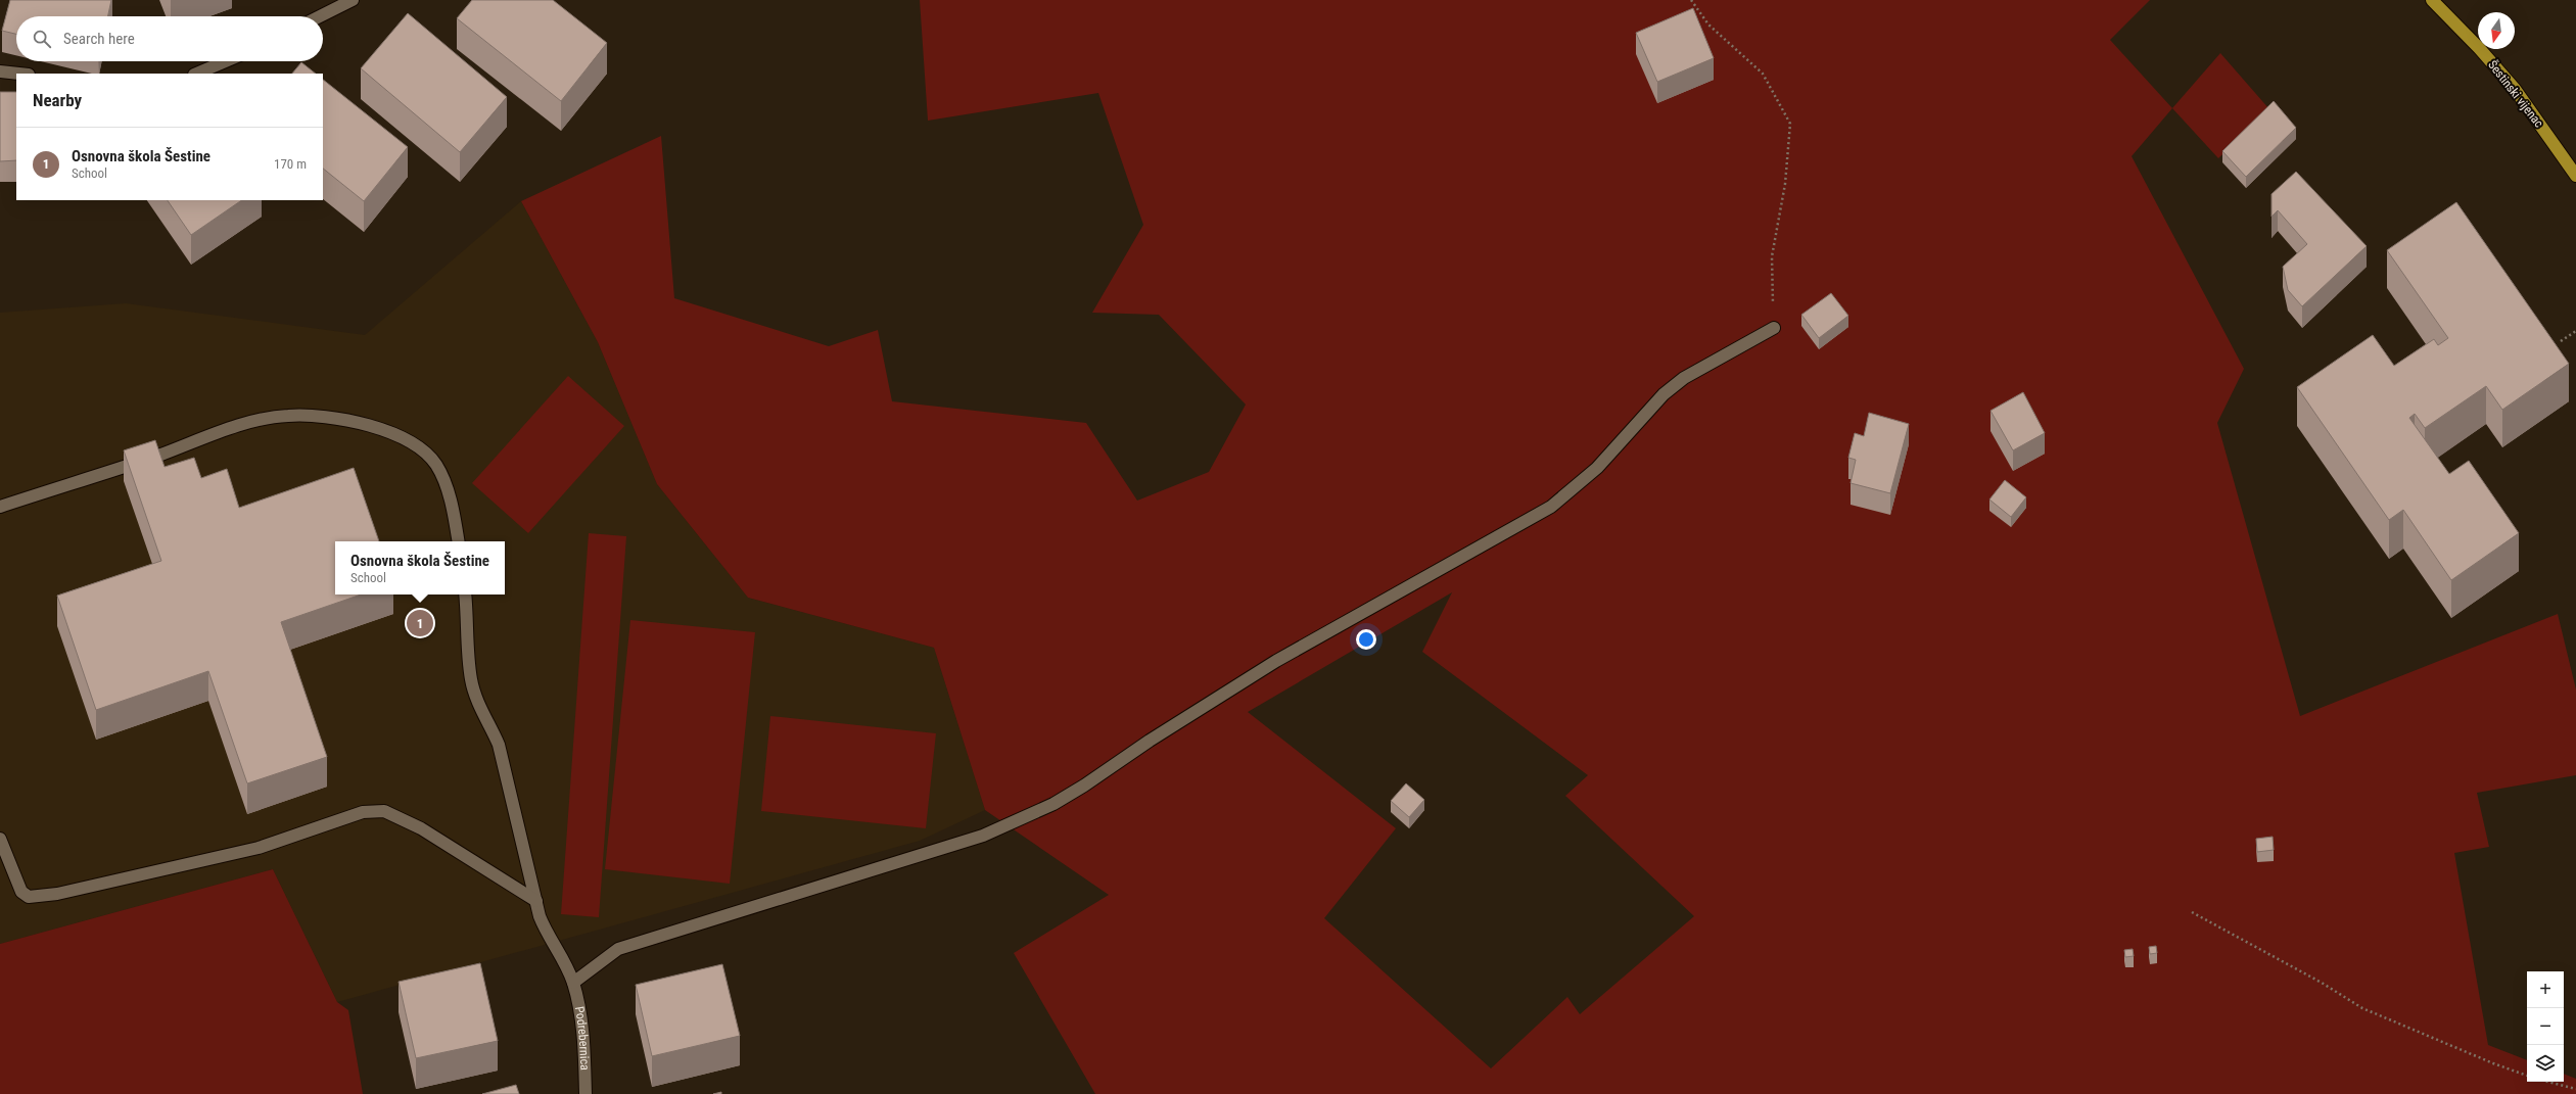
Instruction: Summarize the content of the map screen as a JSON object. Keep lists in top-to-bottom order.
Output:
{
  "streets": {
    "main road": ["Šestinski vijenac"],
    "street": ["Podrebernica"]
  },
  "north": "bottom",
  "page": {
    "search": "Search here",
    "heading": "Nearby",
    "list": [
      {
        "mark": "1",
        "name": "Osnovna škola Šestine",
        "note": "School",
        "value": "170 m"
      }
    ],
    "popup": ["Osnovna škola Šestine", "School"],
    "pins": "1",
    "map_buttons": ["+", "−"]
  }
}
